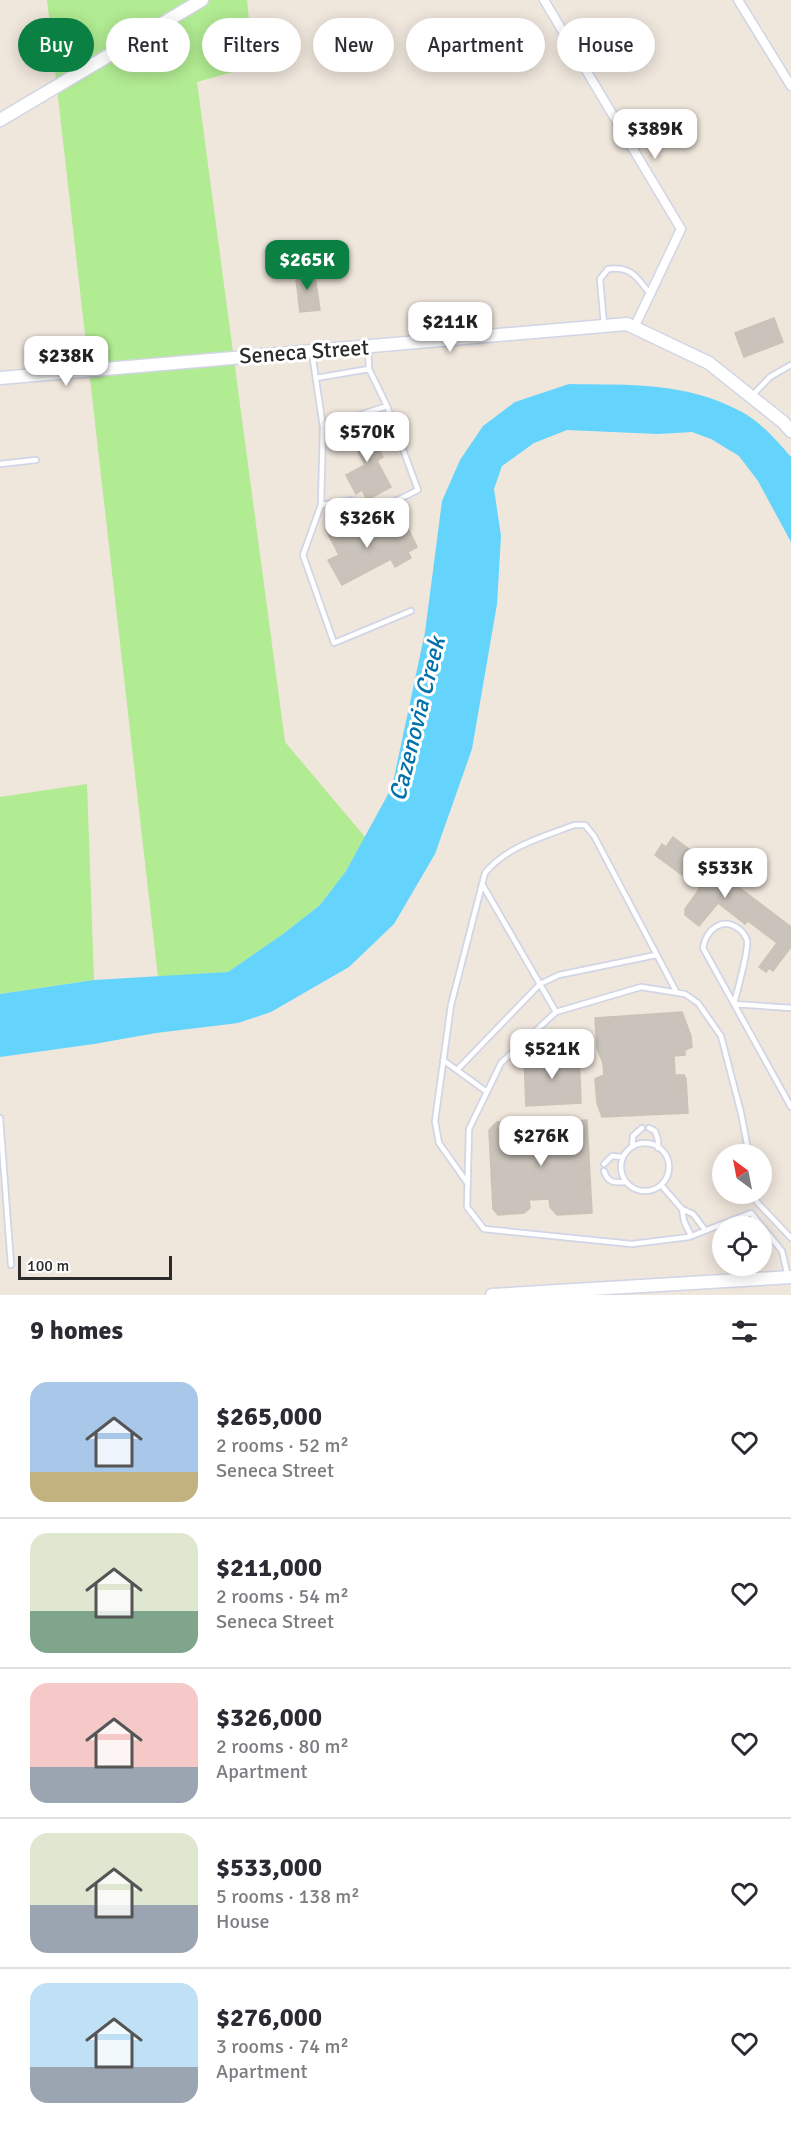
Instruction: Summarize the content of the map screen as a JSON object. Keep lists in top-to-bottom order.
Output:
{
  "streets": {
    "street": ["Seneca Street"]
  },
  "water": ["Cazenovia Creek"],
  "scale_bar": "100 m",
  "north": "top left",
  "page": {
    "chip": [
      "Buy",
      "Rent",
      "Filters",
      "New",
      "Apartment",
      "House"
    ],
    "price": [
      "$389K",
      "$265K",
      "$211K",
      "$238K",
      "$570K",
      "$326K",
      "$533K",
      "$521K",
      "$276K"
    ],
    "scale": "100 m",
    "heading": "9 homes",
    "list": [
      {
        "name": "$265,000",
        "note": "2 rooms · 52 m² · Seneca Street"
      },
      {
        "name": "$211,000",
        "note": "2 rooms · 54 m² · Seneca Street"
      },
      {
        "name": "$326,000",
        "note": "2 rooms · 80 m² · Apartment"
      },
      {
        "name": "$533,000",
        "note": "5 rooms · 138 m² · House"
      },
      {
        "name": "$276,000",
        "note": "3 rooms · 74 m² · Apartment"
      }
    ]
  }
}
